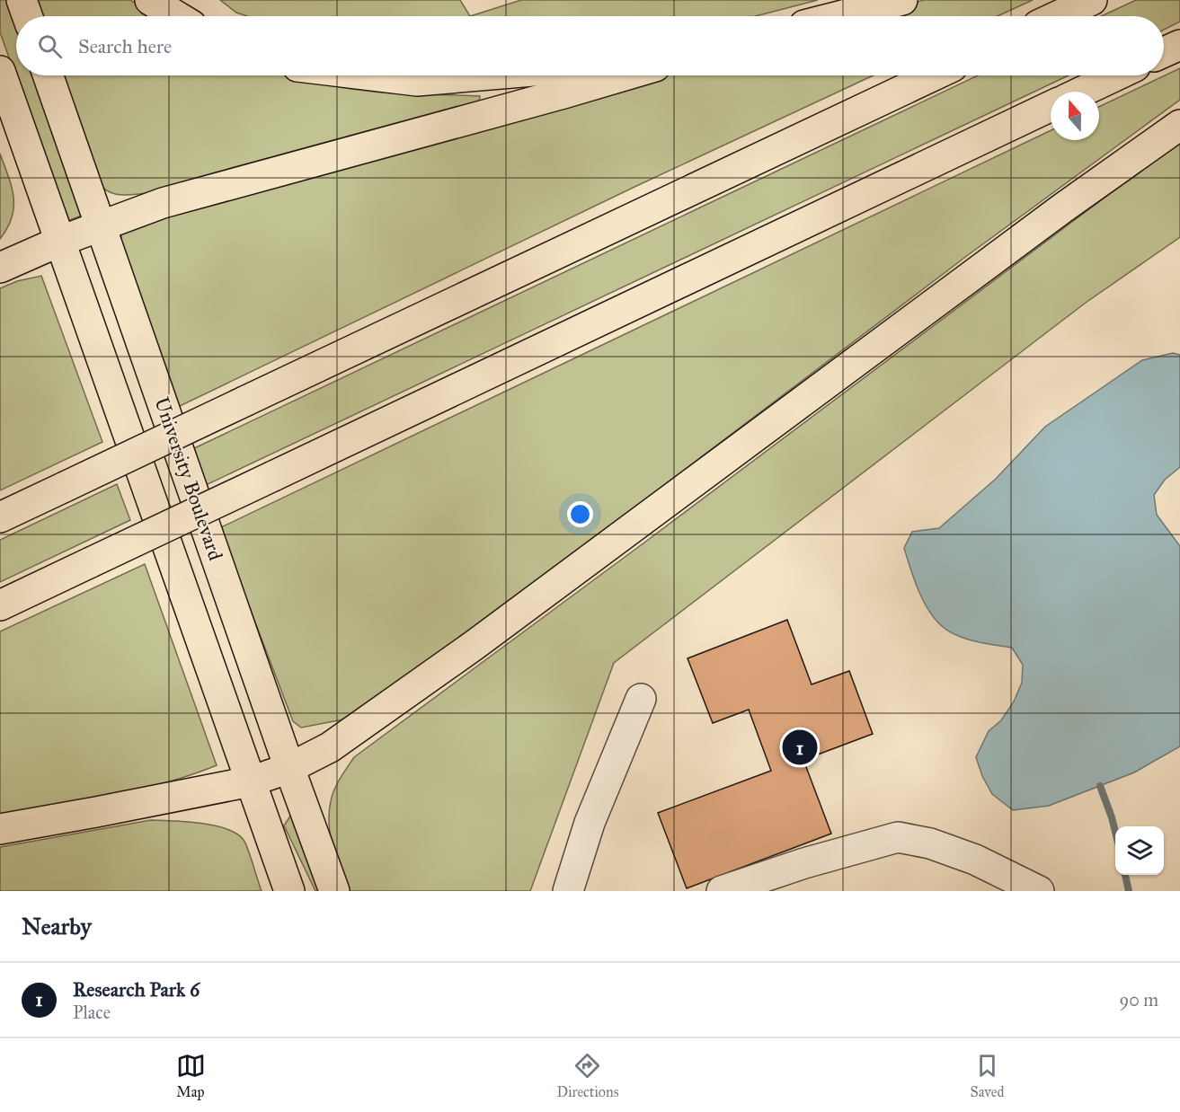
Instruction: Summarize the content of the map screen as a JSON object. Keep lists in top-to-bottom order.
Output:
{
  "streets": {
    "main road": ["University Boulevard"]
  },
  "north": "top",
  "page": {
    "search": "Search here",
    "pins": "1",
    "heading": "Nearby",
    "list": [
      {
        "mark": "1",
        "name": "Research Park 6",
        "note": "Place",
        "value": "90 m"
      }
    ],
    "nav": ["Map", "Directions", "Saved"]
  }
}
